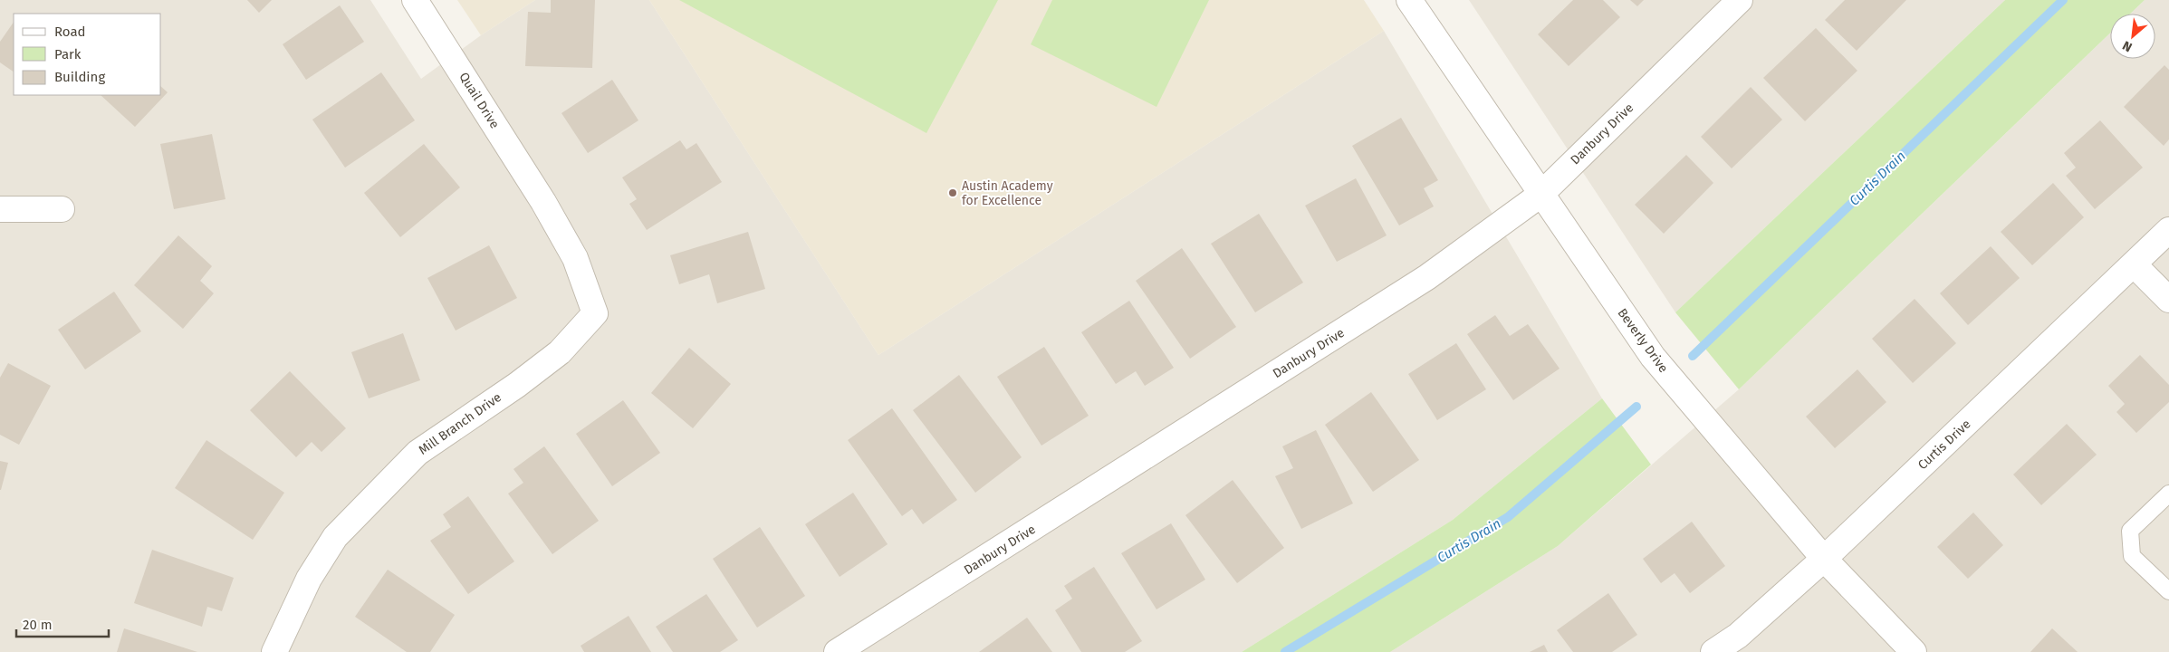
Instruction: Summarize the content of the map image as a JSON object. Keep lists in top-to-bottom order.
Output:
{
  "streets": {
    "street": [
      "Quail Drive",
      "Danbury Drive",
      "Beverly Drive",
      "Mill Branch Drive",
      "Curtis Drive"
    ]
  },
  "crossings": [
    ["Quail Drive", "Mill Branch Drive"],
    ["Danbury Drive", "Beverly Drive"],
    ["Beverly Drive", "Curtis Drive"]
  ],
  "water": ["Curtis Drain"],
  "places": ["Austin Academy for Excellence"],
  "legend": ["Road", "Park", "Building"],
  "scale_bar": "20 m",
  "north": "bottom left"
}
